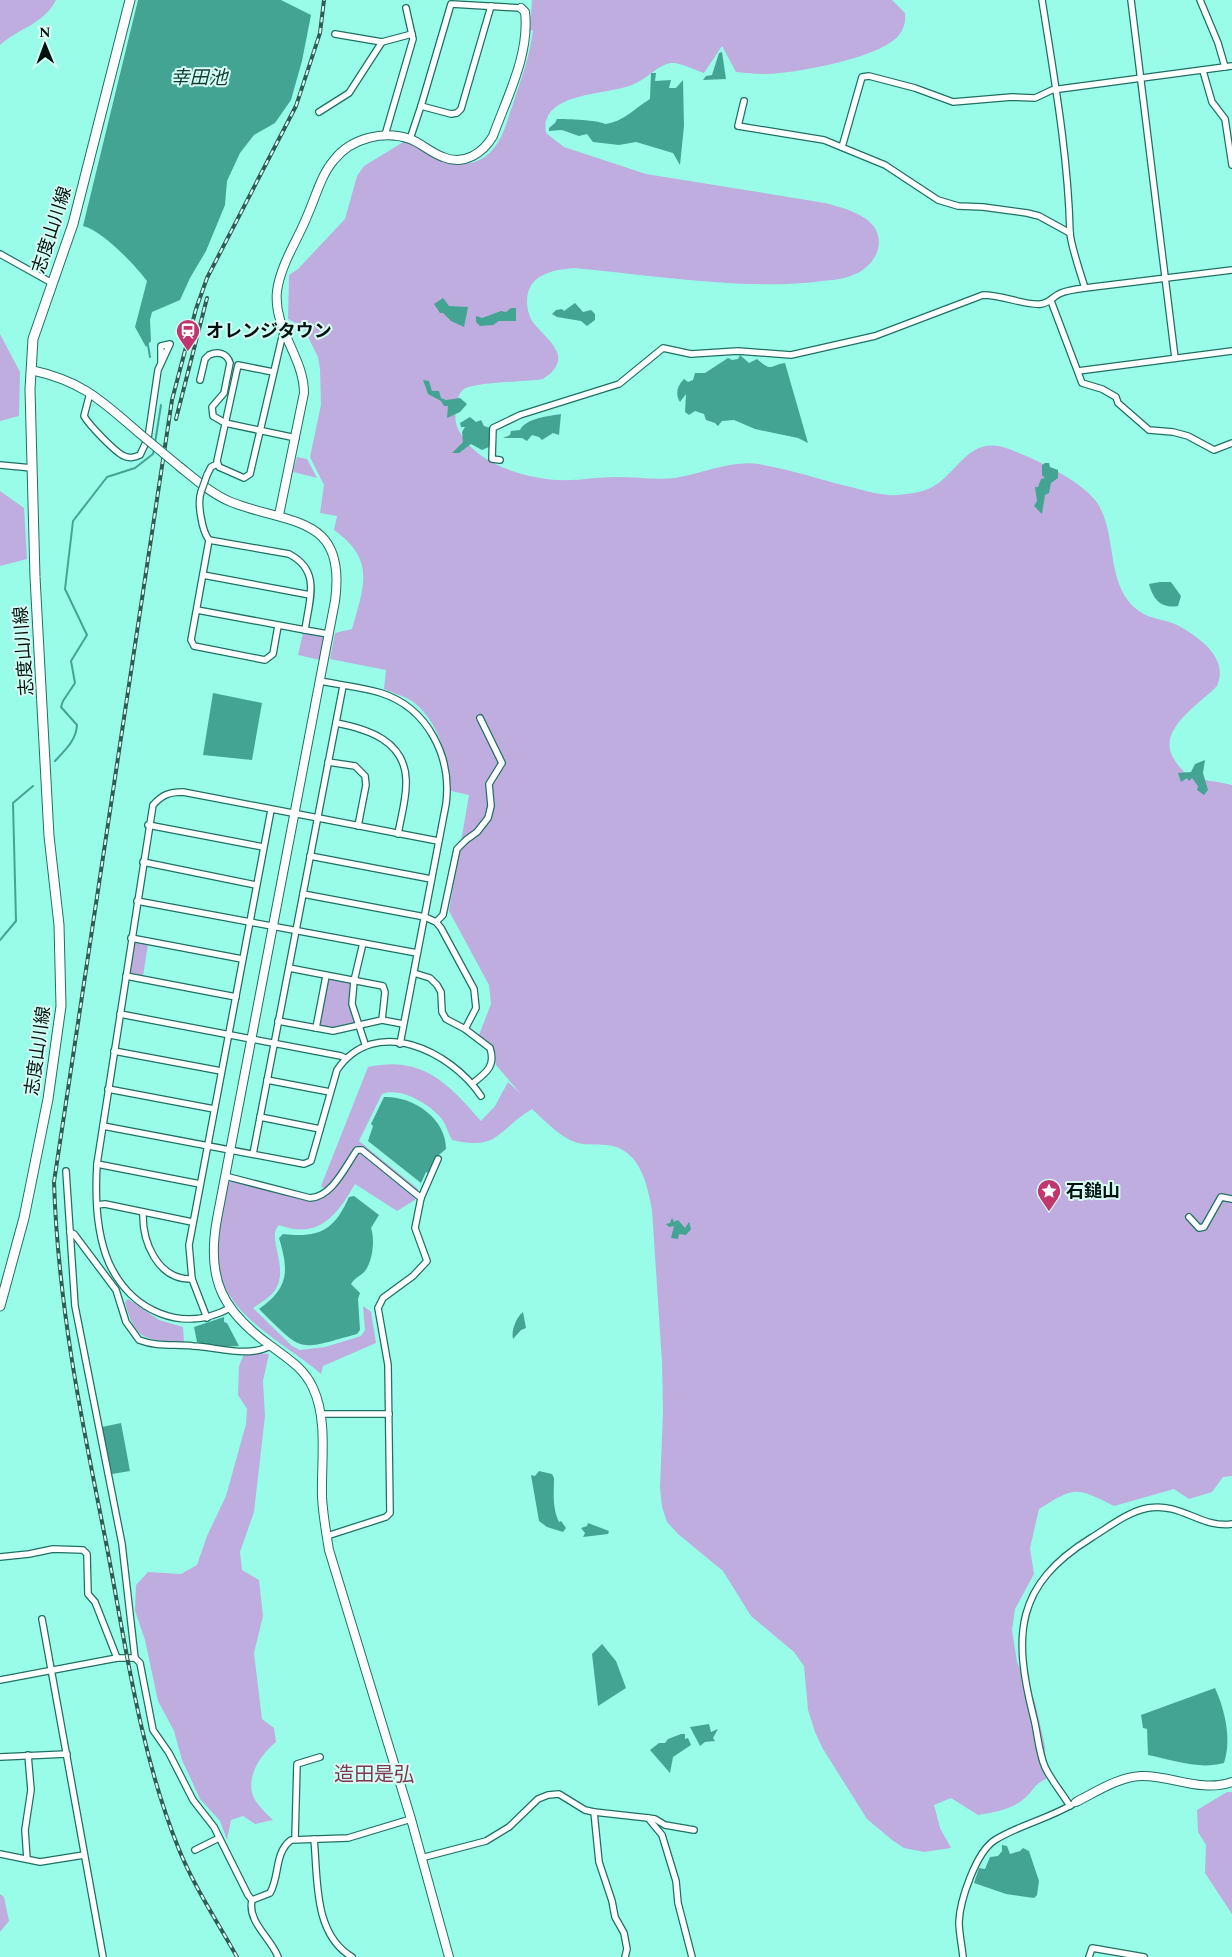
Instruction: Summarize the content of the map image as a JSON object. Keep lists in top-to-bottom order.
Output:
{
  "streets": {
    "main road": ["志度山川線"]
  },
  "districts": ["造田是弘"],
  "water": ["幸田池"],
  "places": {
    "station": ["オレンジタウン"],
    "place": ["石鎚山"]
  },
  "north": "top"
}
